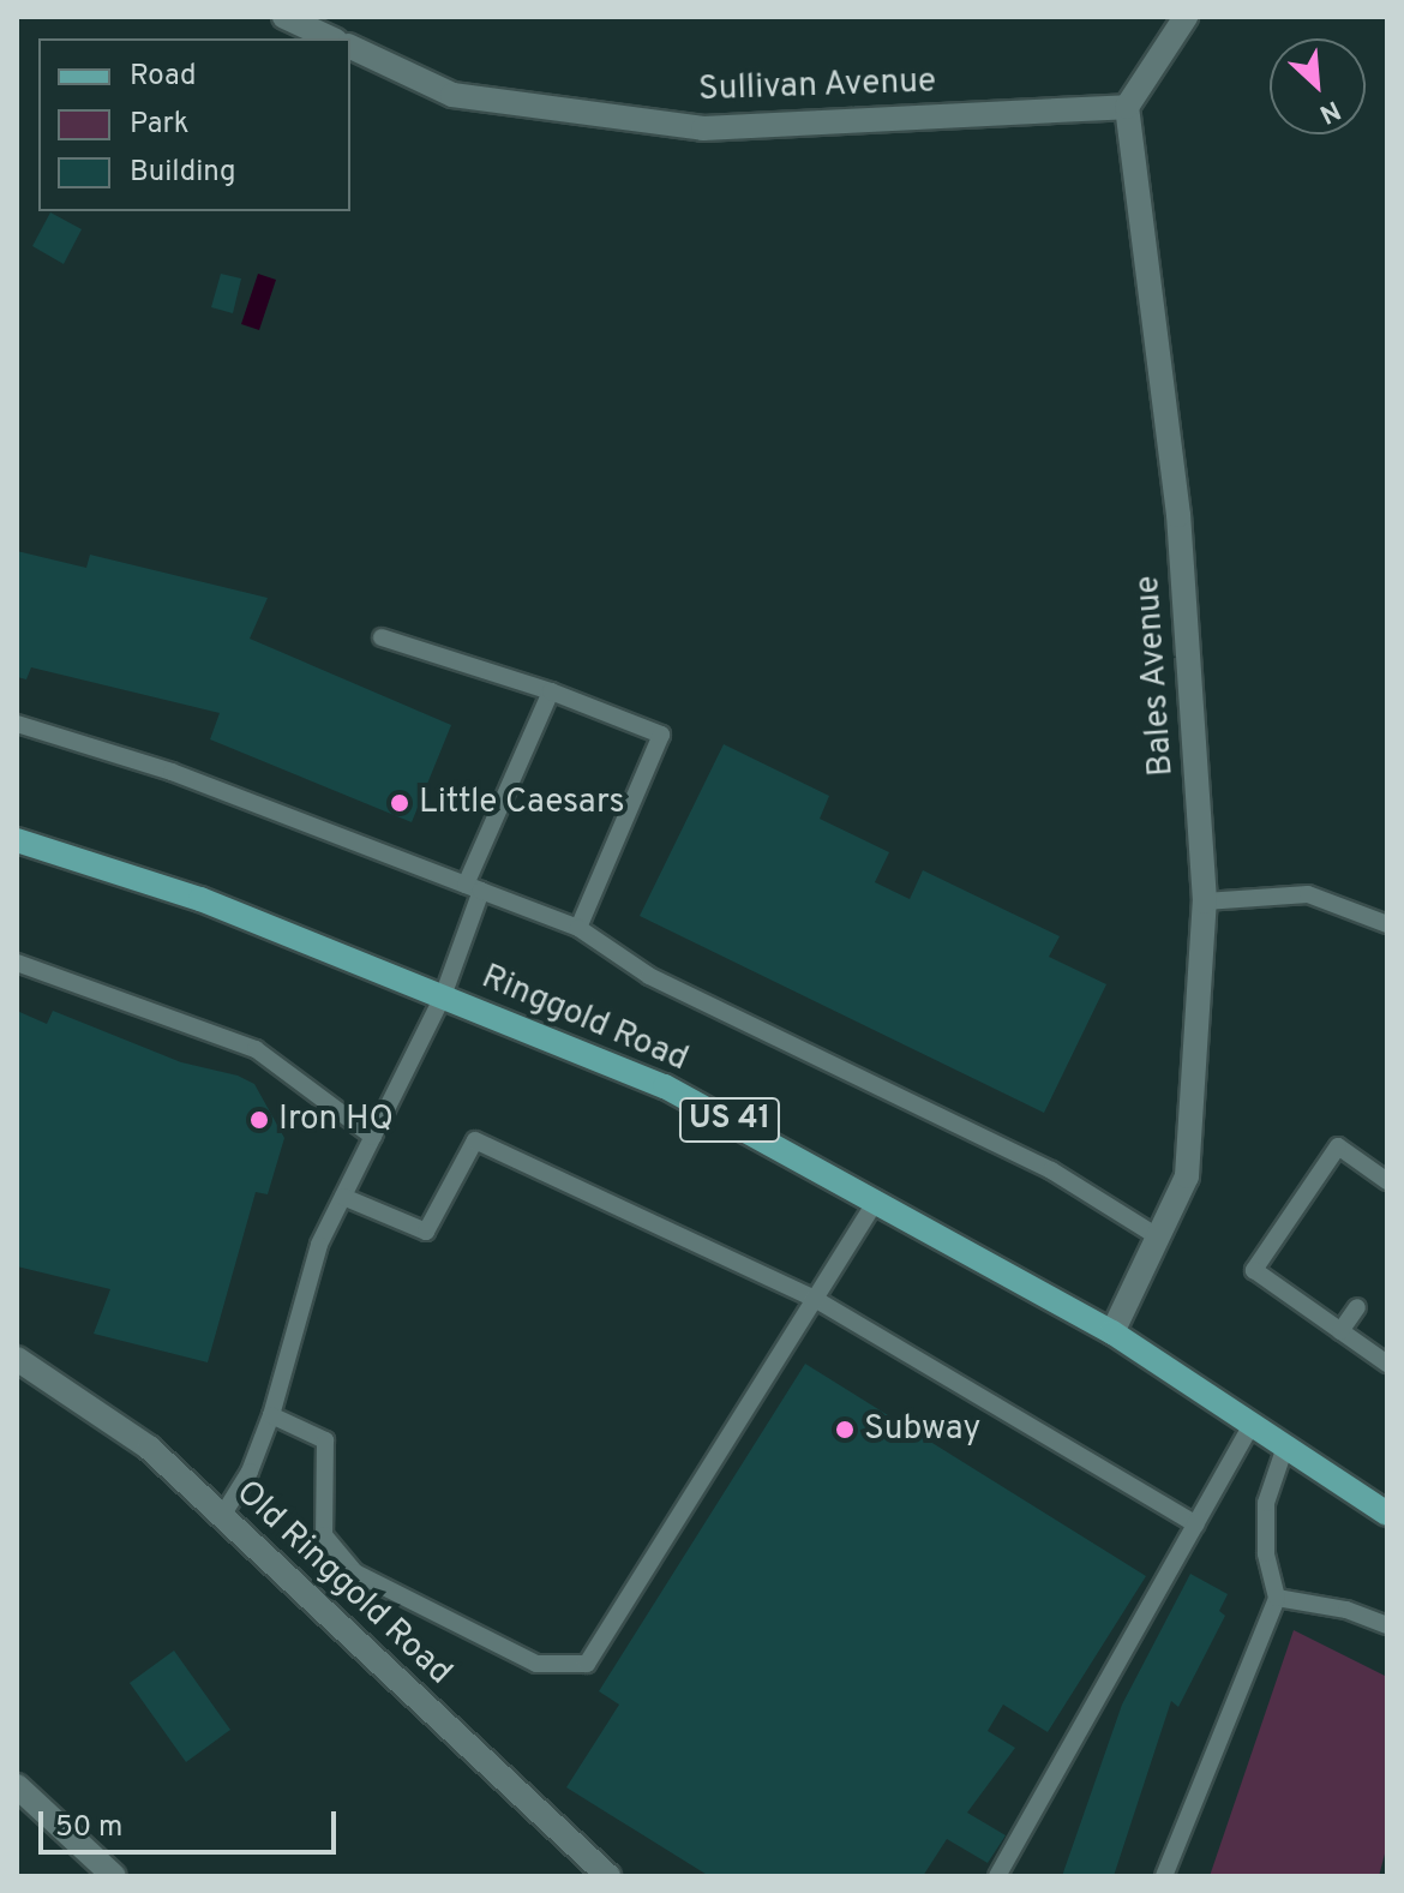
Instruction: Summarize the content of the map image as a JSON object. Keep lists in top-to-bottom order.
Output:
{
  "streets": {
    "main road": ["Ringgold Road", "US 41"],
    "street": ["Sullivan Avenue", "Bales Avenue", "Old Ringgold Road"]
  },
  "crossings": [
    ["Sullivan Avenue", "Bales Avenue"],
    ["Bales Avenue", "Ringgold Road"]
  ],
  "places": ["Little Caesars", "Iron HQ", "Subway"],
  "legend": ["Road", "Park", "Building"],
  "scale_bar": "50 m",
  "north": "bottom right"
}
